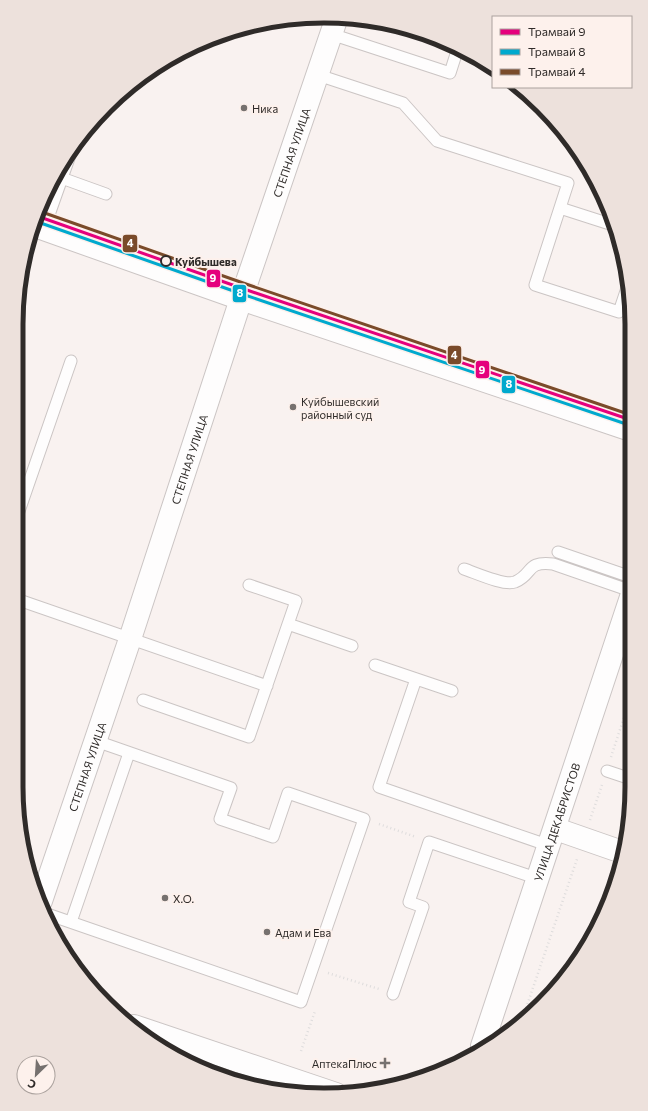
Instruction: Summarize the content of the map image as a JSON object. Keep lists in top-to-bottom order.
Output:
{
  "streets": {
    "street": ["СТЕПНАЯ УЛИЦА", "УЛИЦА ДЕКАБРИСТОВ"]
  },
  "places": {
    "other": [
      "Ника",
      "Куйбышева",
      "Куйбышевский районный суд",
      "X.O.",
      "Адам и Ева"
    ],
    "health": ["АптекаПлюс"]
  },
  "lines": ["tram line 4", "tram line 9", "tram line 8"],
  "legend": ["Трамвай 9", "Трамвай 8", "Трамвай 4"],
  "north": "bottom left"
}
